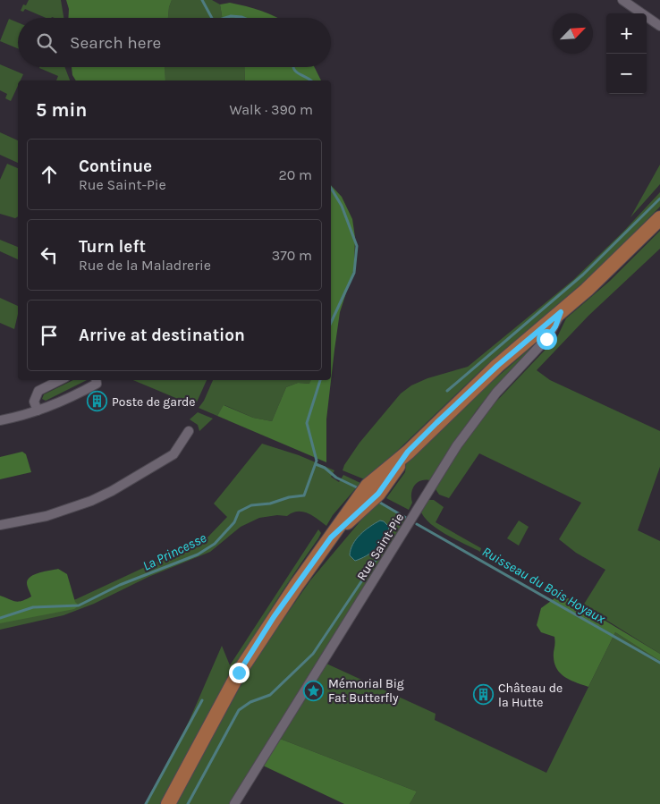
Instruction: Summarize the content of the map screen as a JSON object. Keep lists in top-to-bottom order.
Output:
{
  "streets": {
    "street": ["Rue Saint-Pie"]
  },
  "water": ["La Princesse", "Ruisseau du Bois Hoyaux"],
  "places": {
    "building": ["Poste de garde", "Château de la Hutte"],
    "place": ["Mémorial Big Fat Butterfly"]
  },
  "north": "top right",
  "page": {
    "map_buttons": ["+", "−"],
    "search": "Search here",
    "heading": ["5 min", "Walk · 390 m"],
    "list": [
      ["Continue", "Rue Saint-Pie", "20 m"],
      ["Turn left", "Rue de la Maladrerie", "370 m"],
      "Arrive at destination"
    ]
  }
}
